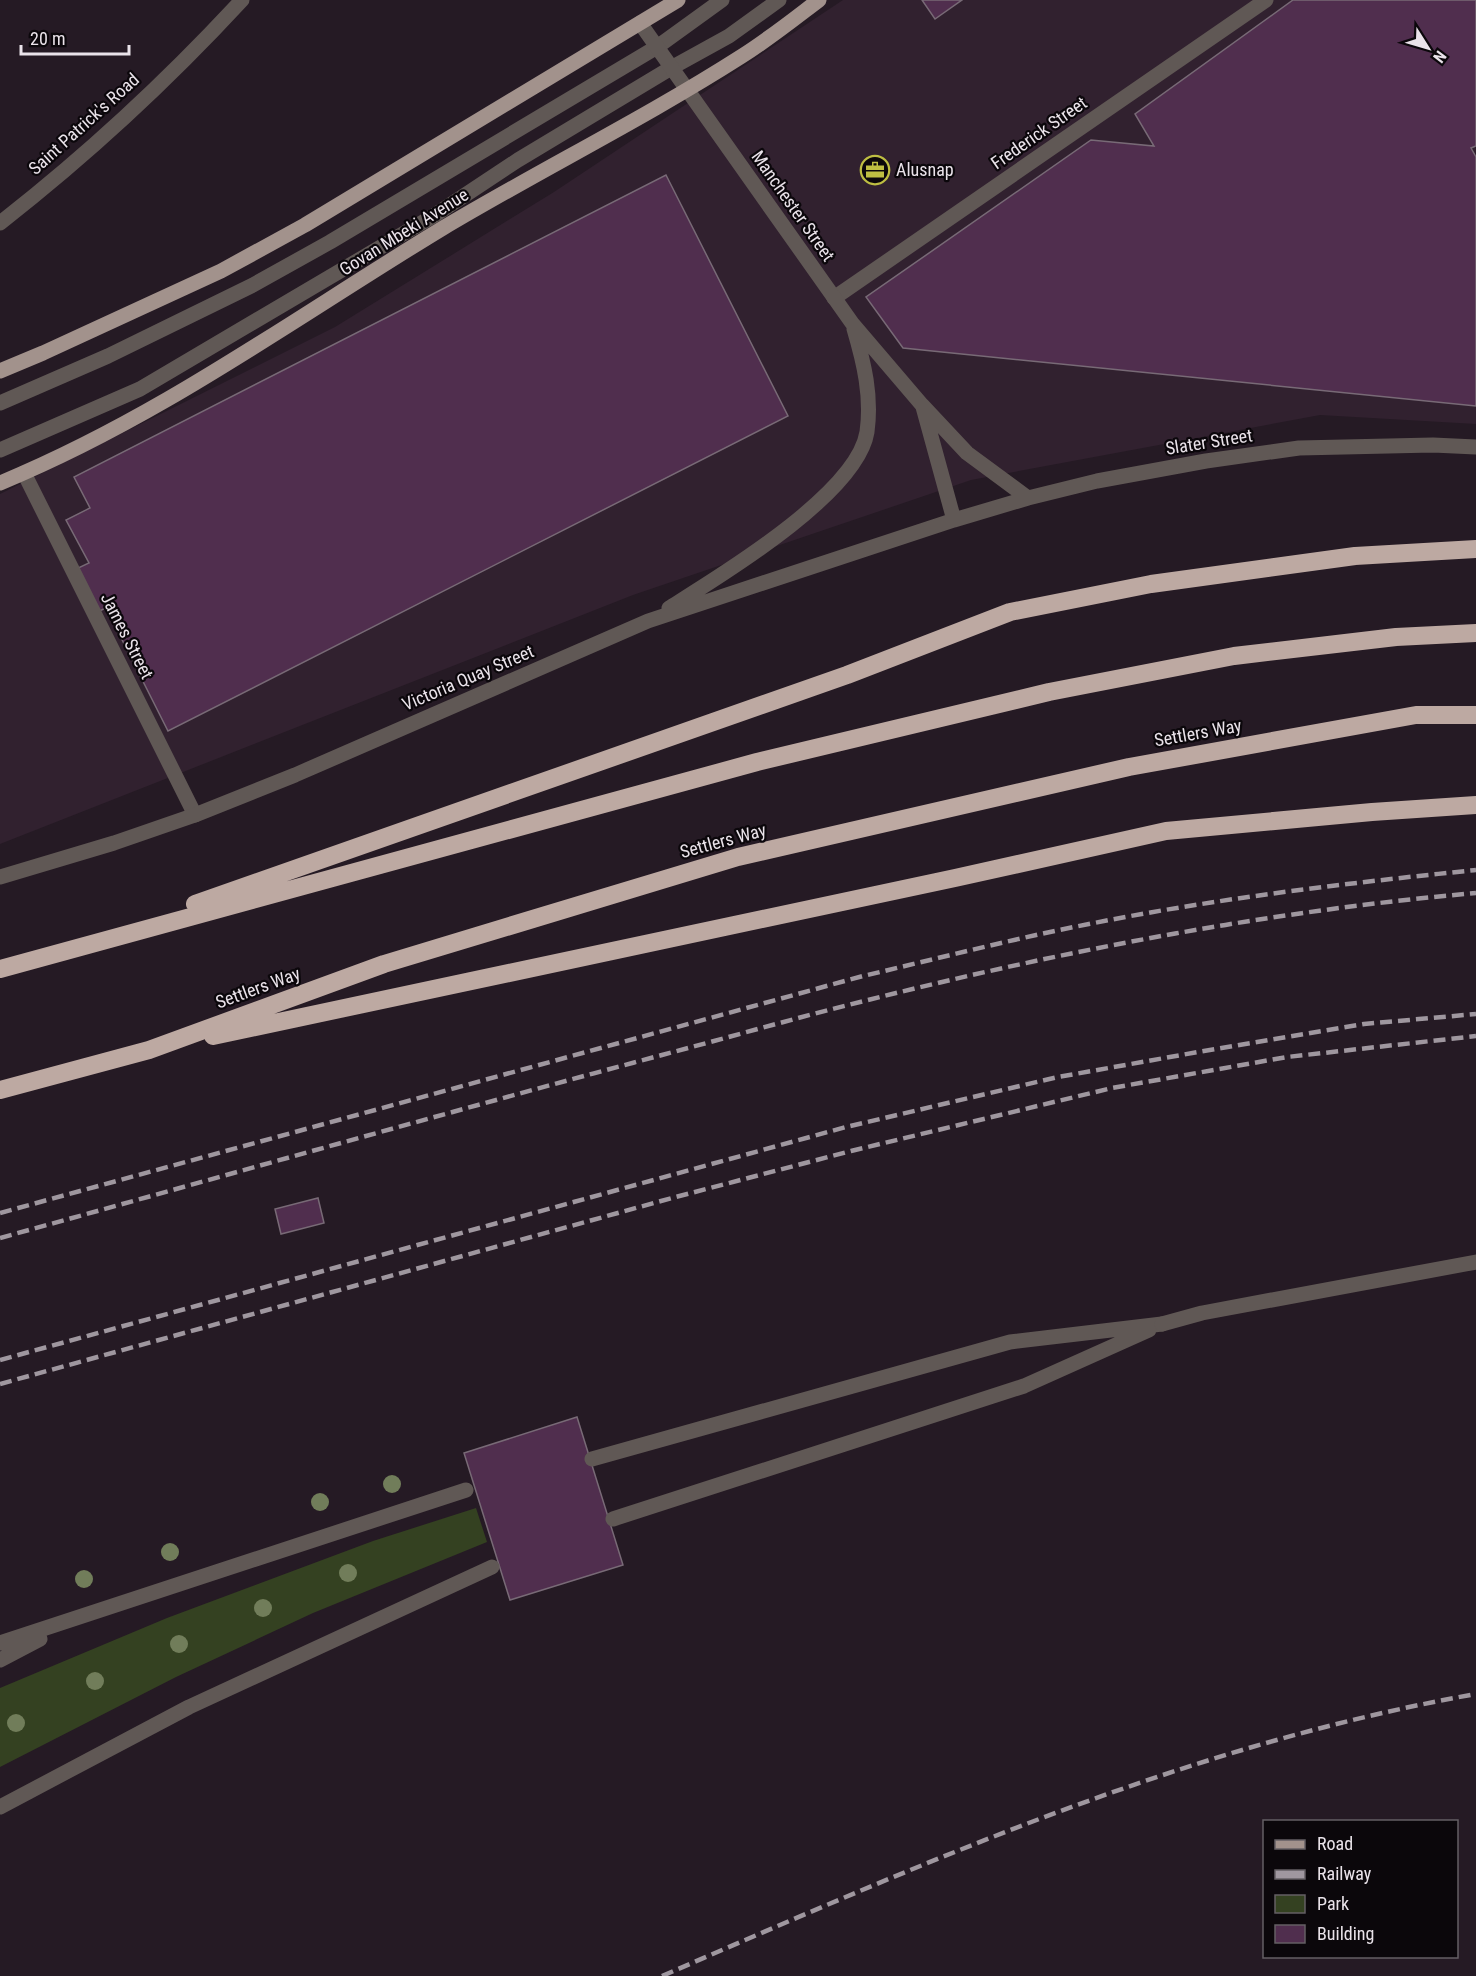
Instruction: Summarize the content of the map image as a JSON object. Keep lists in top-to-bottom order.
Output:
{
  "streets": {
    "highway": ["Settlers Way"],
    "main road": ["Govan Mbeki Avenue"],
    "street": [
      "Saint Patrick's Road",
      "Frederick Street",
      "Manchester Street",
      "Slater Street",
      "James Street",
      "Victoria Quay Street"
    ]
  },
  "crossings": [
    ["Frederick Street", "Manchester Street"],
    ["Manchester Street", "Govan Mbeki Avenue"],
    ["Manchester Street", "Slater Street"],
    ["Manchester Street", "Victoria Quay Street"],
    ["Govan Mbeki Avenue", "James Street"],
    ["Slater Street", "Victoria Quay Street"],
    ["James Street", "Victoria Quay Street"]
  ],
  "places": {
    "office": ["Alusnap"]
  },
  "legend": [
    "Road",
    "Railway",
    "Park",
    "Building"
  ],
  "scale_bar": "20 m",
  "north": "bottom right"
}
